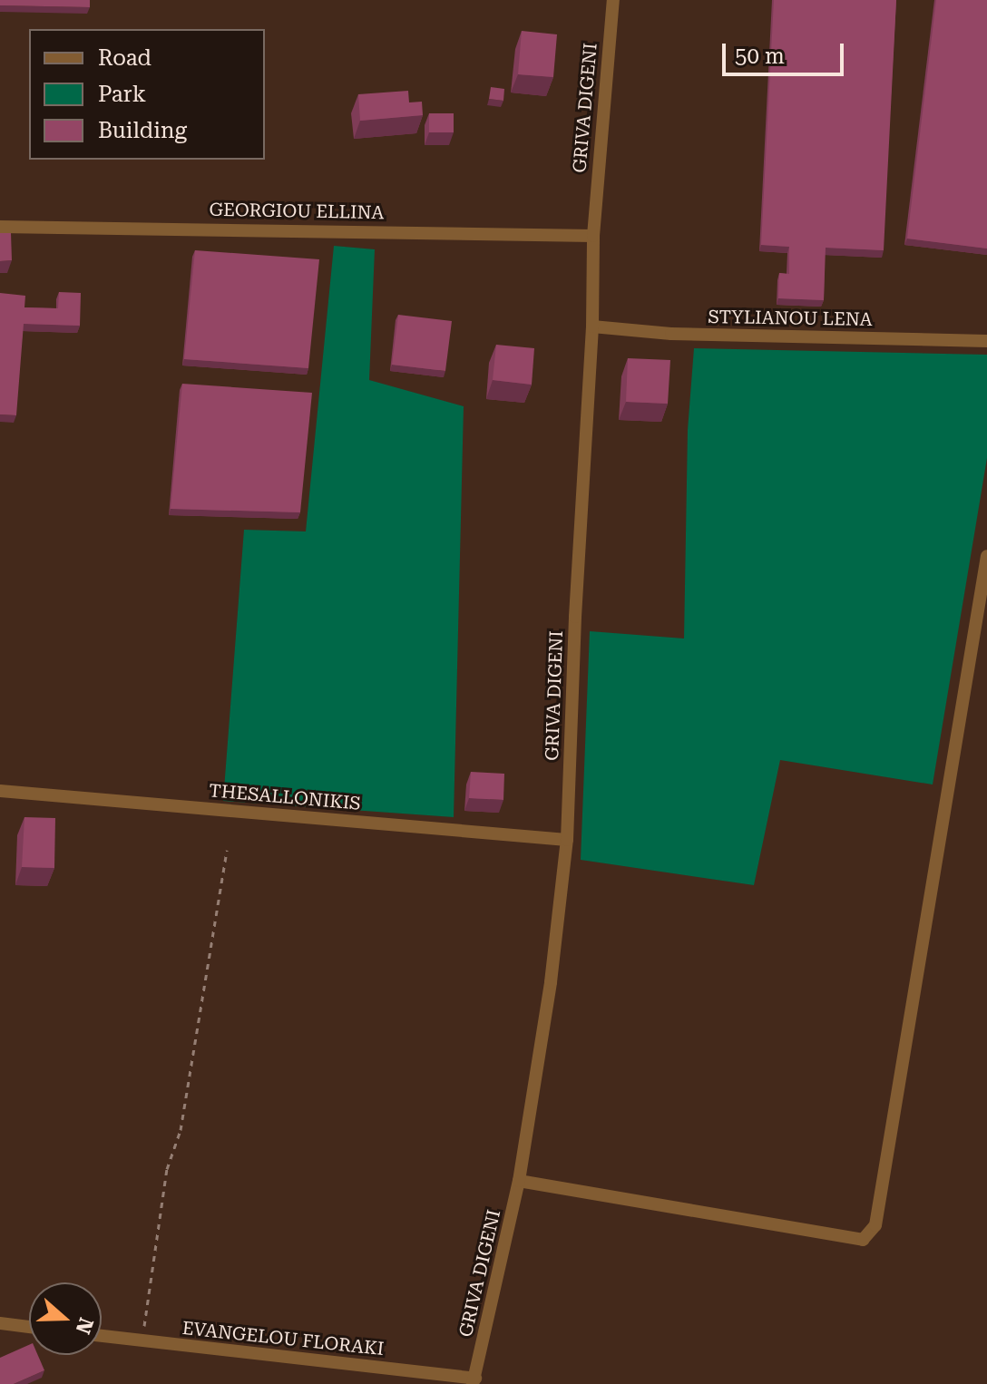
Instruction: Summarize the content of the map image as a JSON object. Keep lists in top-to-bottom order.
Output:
{
  "streets": {
    "street": [
      "GRIVA DIGENI",
      "GEORGIOU ELLINA",
      "STYLIANOU LENA",
      "THESALLONIKIS",
      "EVANGELOU FLORAKI"
    ]
  },
  "crossings": [
    ["GRIVA DIGENI", "GEORGIOU ELLINA"],
    ["GRIVA DIGENI", "STYLIANOU LENA"],
    ["GRIVA DIGENI", "THESALLONIKIS"],
    ["GRIVA DIGENI", "EVANGELOU FLORAKI"]
  ],
  "legend": ["Road", "Park", "Building"],
  "scale_bar": "50 m",
  "north": "right"
}
